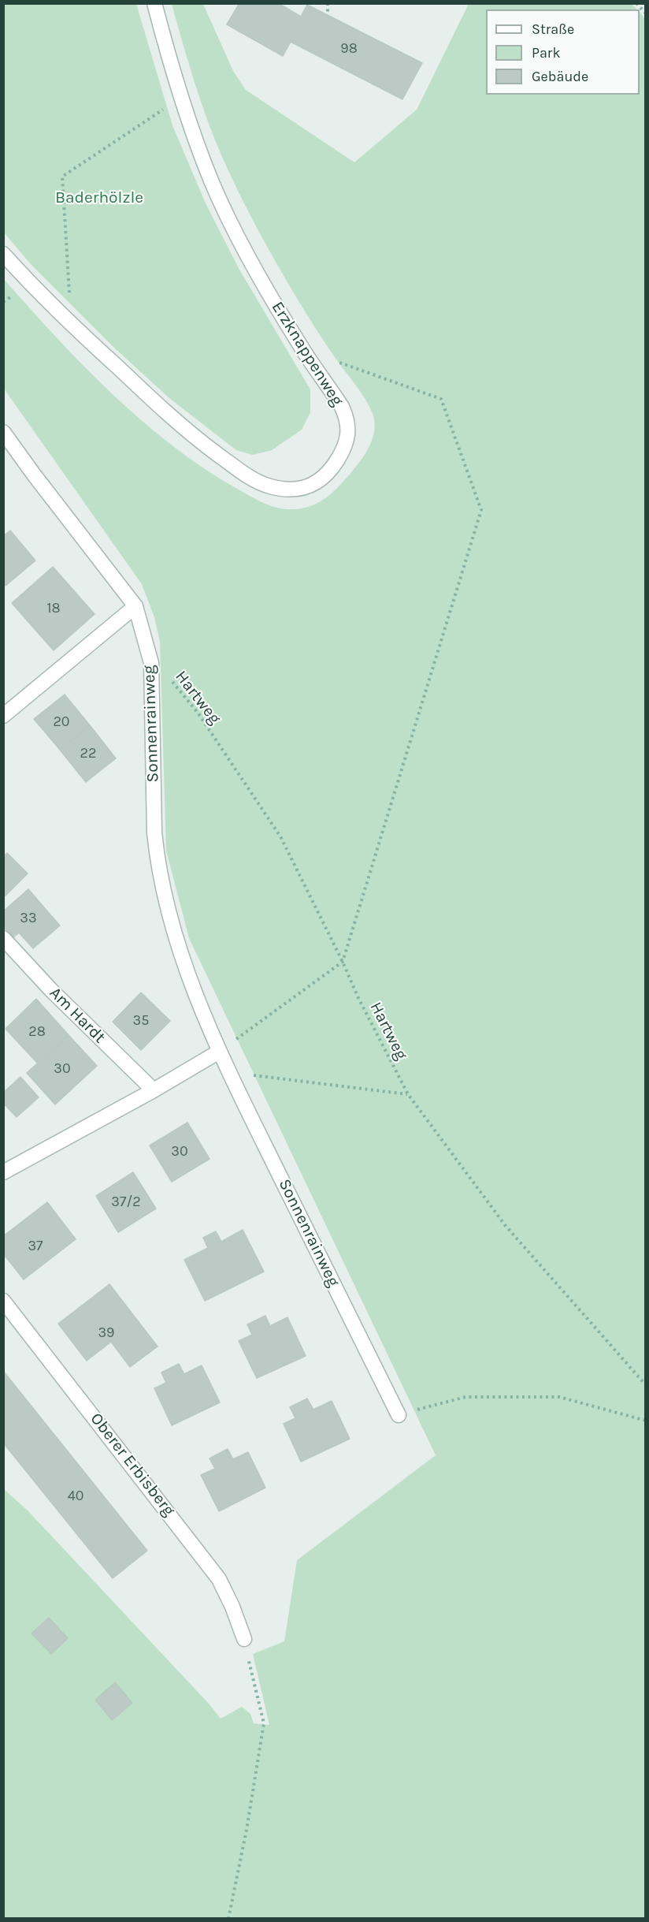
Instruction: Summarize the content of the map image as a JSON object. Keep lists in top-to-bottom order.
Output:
{
  "streets": {
    "street": [
      "Erzknappenweg",
      "Sonnenrainweg",
      "Am Hardt",
      "Oberer Erbisberg"
    ],
    "path": ["Hartweg"]
  },
  "crossings": [
    ["Hartweg", "Sonnenrainweg"]
  ],
  "parks": ["Baderhölzle"],
  "house_numbers": [
    "98",
    "18",
    "20",
    "22",
    "33",
    "35",
    "28",
    "30",
    "30",
    "37/2",
    "37",
    "39",
    "40"
  ],
  "legend": ["Straße", "Park", "Gebäude"]
}
